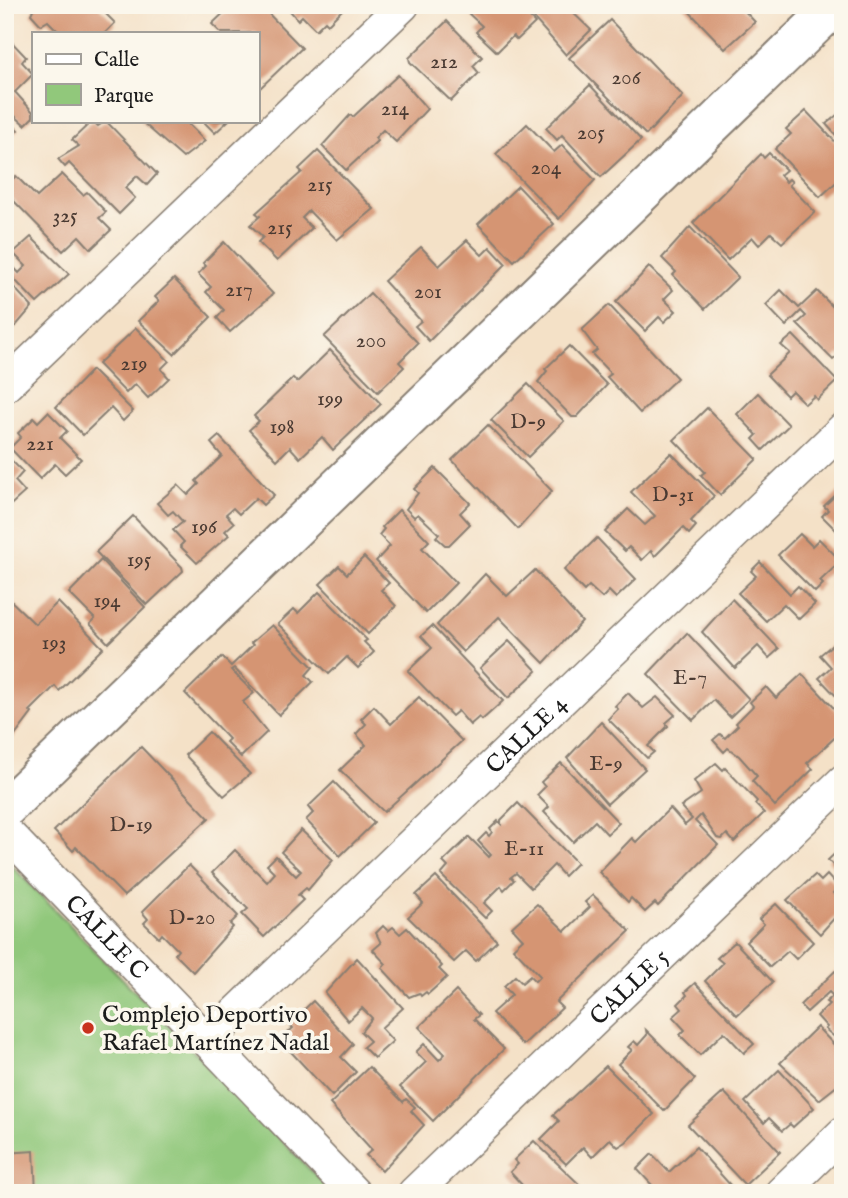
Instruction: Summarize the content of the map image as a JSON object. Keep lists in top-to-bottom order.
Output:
{
  "streets": {
    "street": ["CALLE 4", "CALLE C", "CALLE 5"]
  },
  "crossings": [
    ["CALLE 4", "CALLE C"]
  ],
  "places": ["Complejo Deportivo Rafael Martínez Nadal"],
  "house_numbers": [
    "212",
    "206",
    "214",
    "205",
    "204",
    "215",
    "325",
    "215",
    "217",
    "201",
    "200",
    "219",
    "199",
    "D-9",
    "198",
    "221",
    "D-31",
    "196",
    "195",
    "194",
    "193",
    "E-7",
    "E-9",
    "D-19",
    "E-11",
    "D-20"
  ],
  "legend": ["Calle", "Parque"]
}
